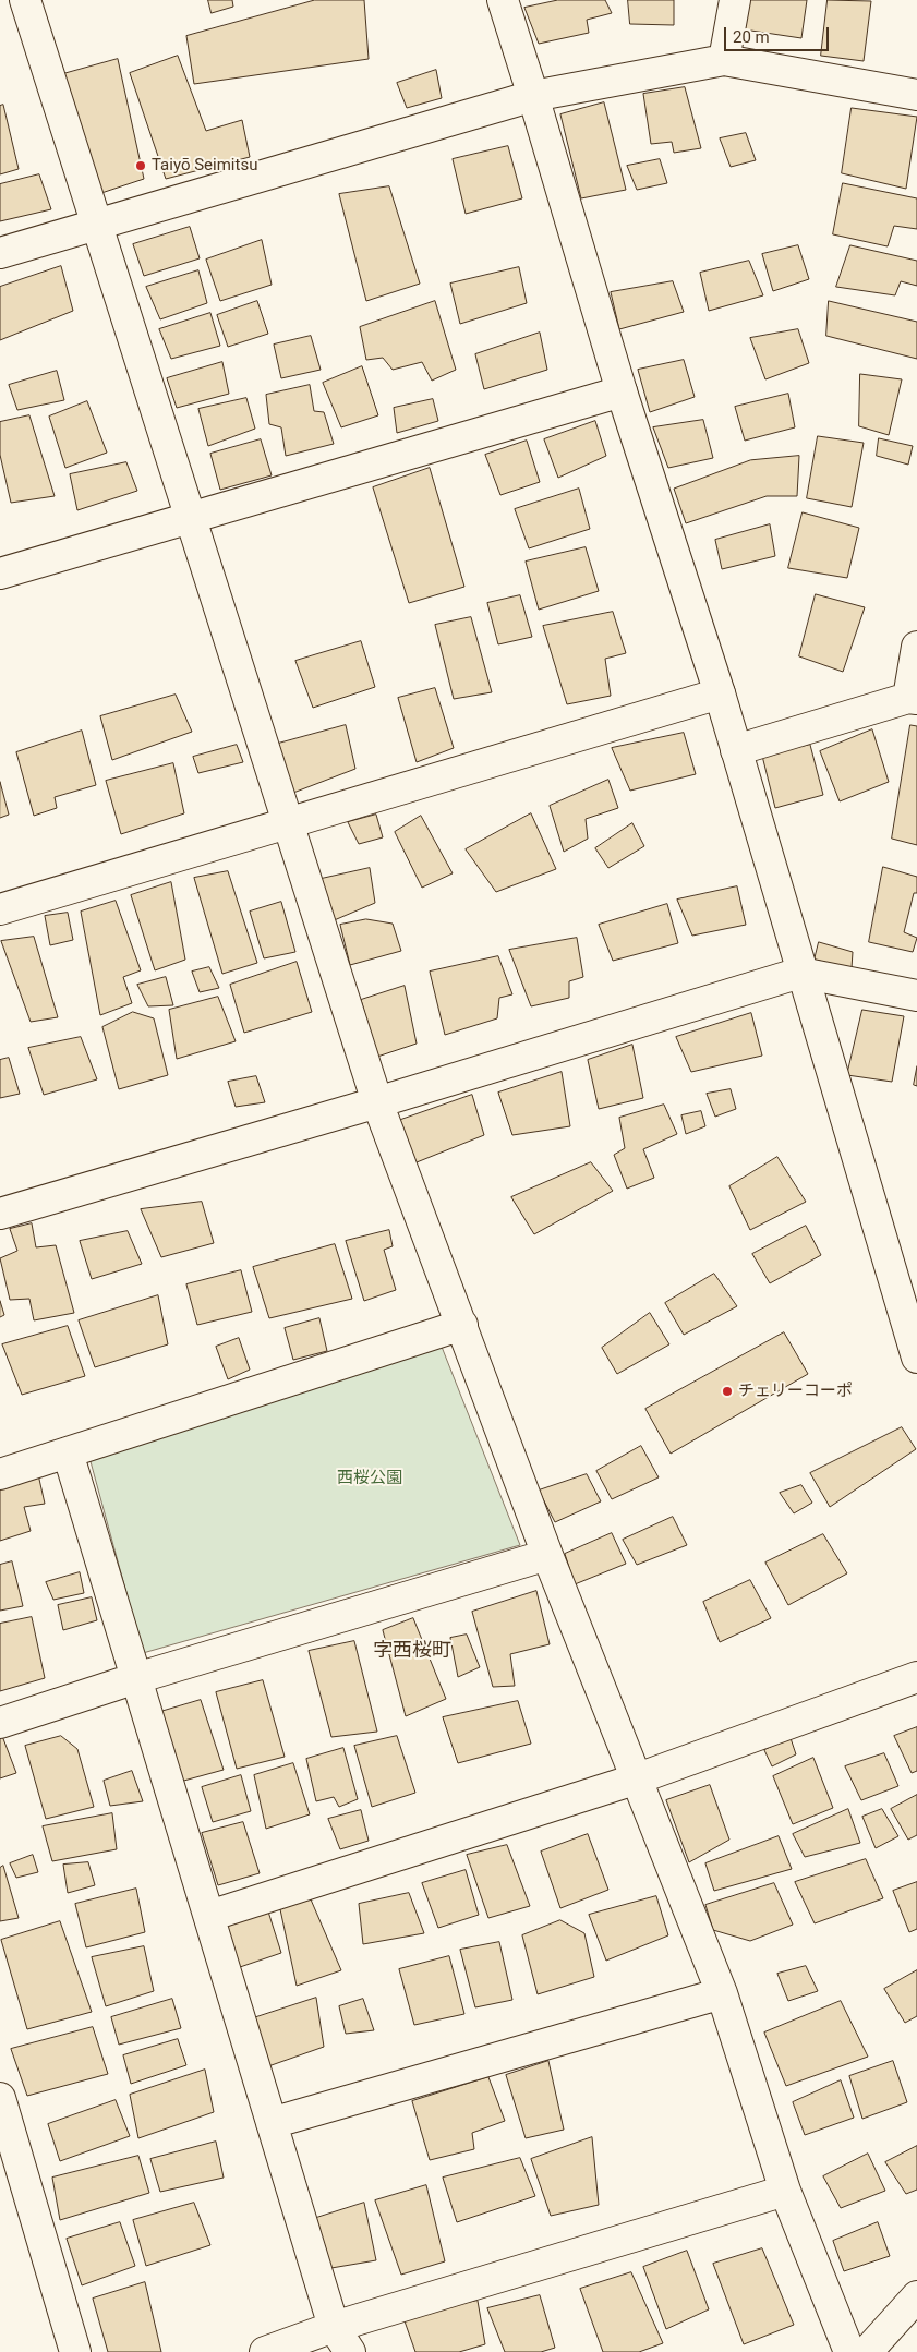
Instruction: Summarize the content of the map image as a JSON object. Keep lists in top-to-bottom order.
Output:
{
  "districts": ["字西桜町"],
  "parks": ["西桜公園"],
  "places": ["Taiyō Seimitsu", "チェリーコーポ"],
  "scale_bar": "20 m"
}
